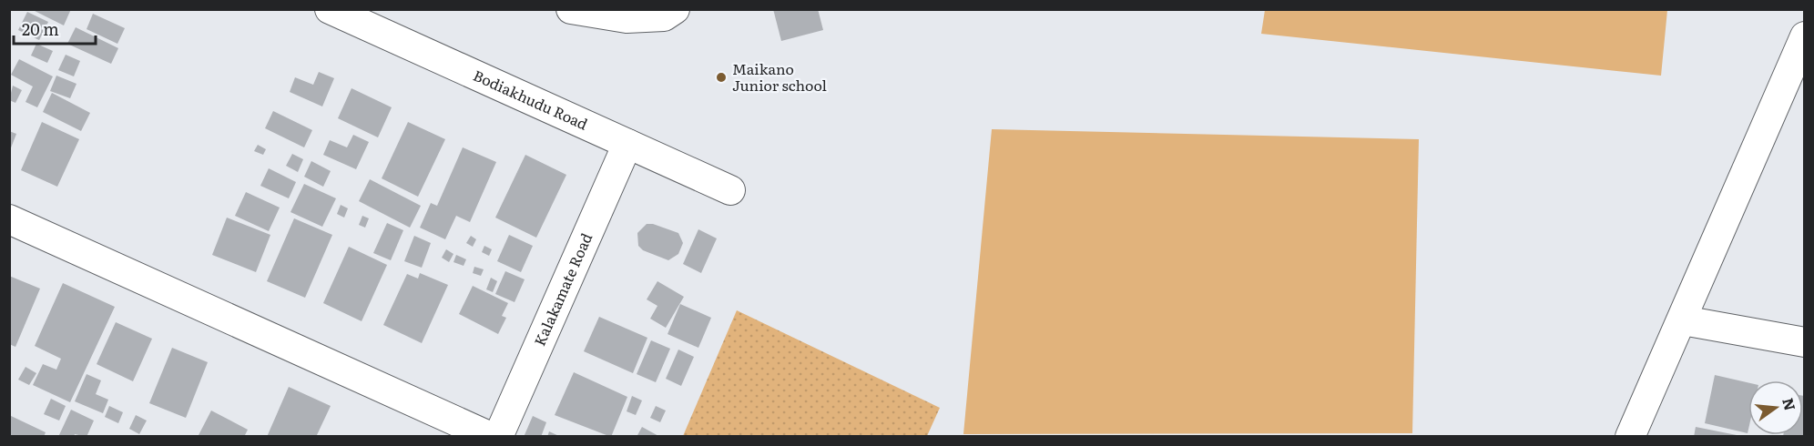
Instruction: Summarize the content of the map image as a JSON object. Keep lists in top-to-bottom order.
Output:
{
  "streets": {
    "street": ["Bodiakhudu Road", "Kalakamate Road"]
  },
  "crossings": [
    ["Bodiakhudu Road", "Kalakamate Road"]
  ],
  "places": ["Maikano Junior school"],
  "scale_bar": "20 m",
  "north": "right"
}
